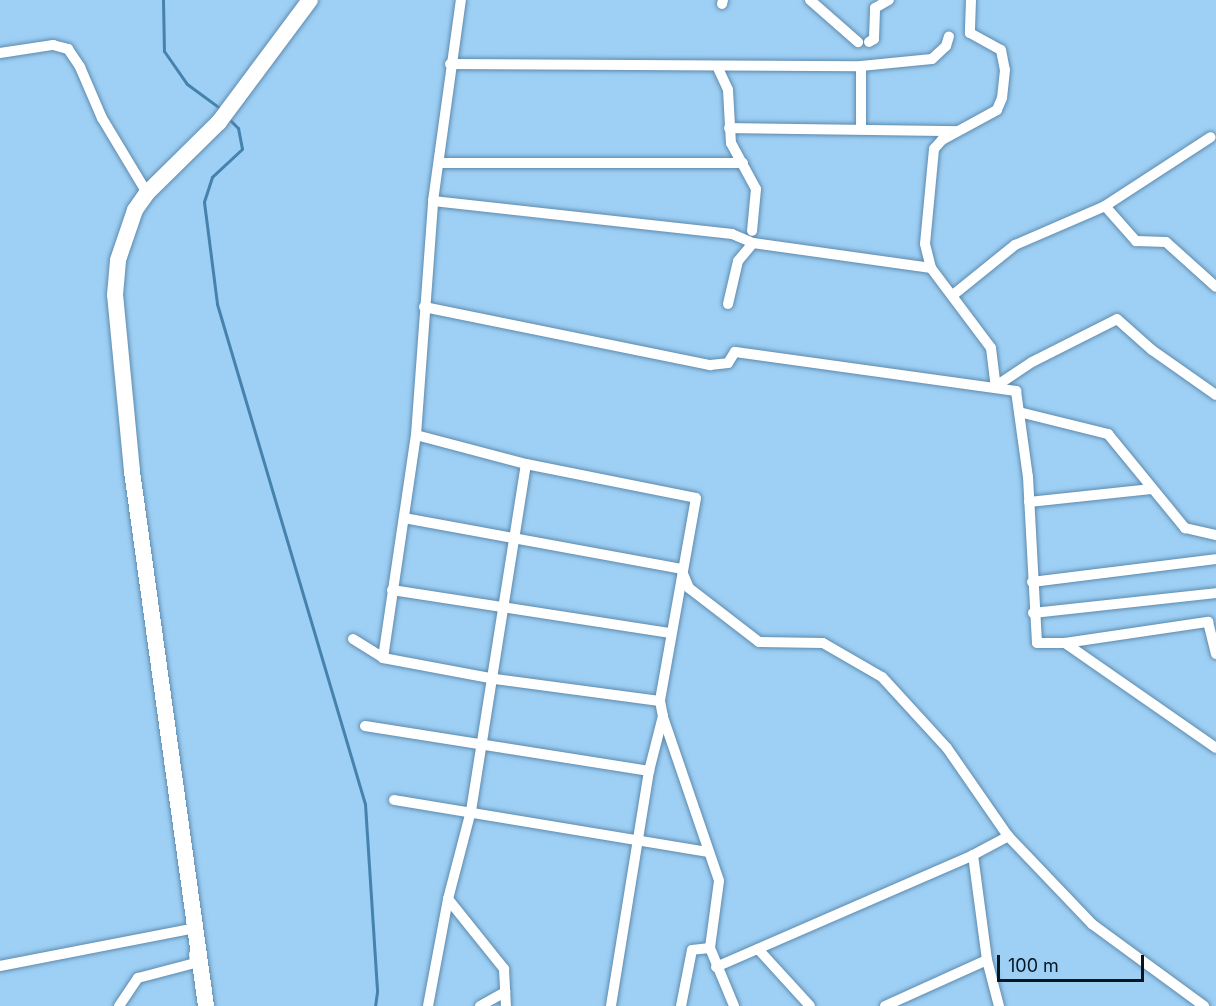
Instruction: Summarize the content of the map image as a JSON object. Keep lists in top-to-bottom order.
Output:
{
  "scale_bar": "100 m"
}
